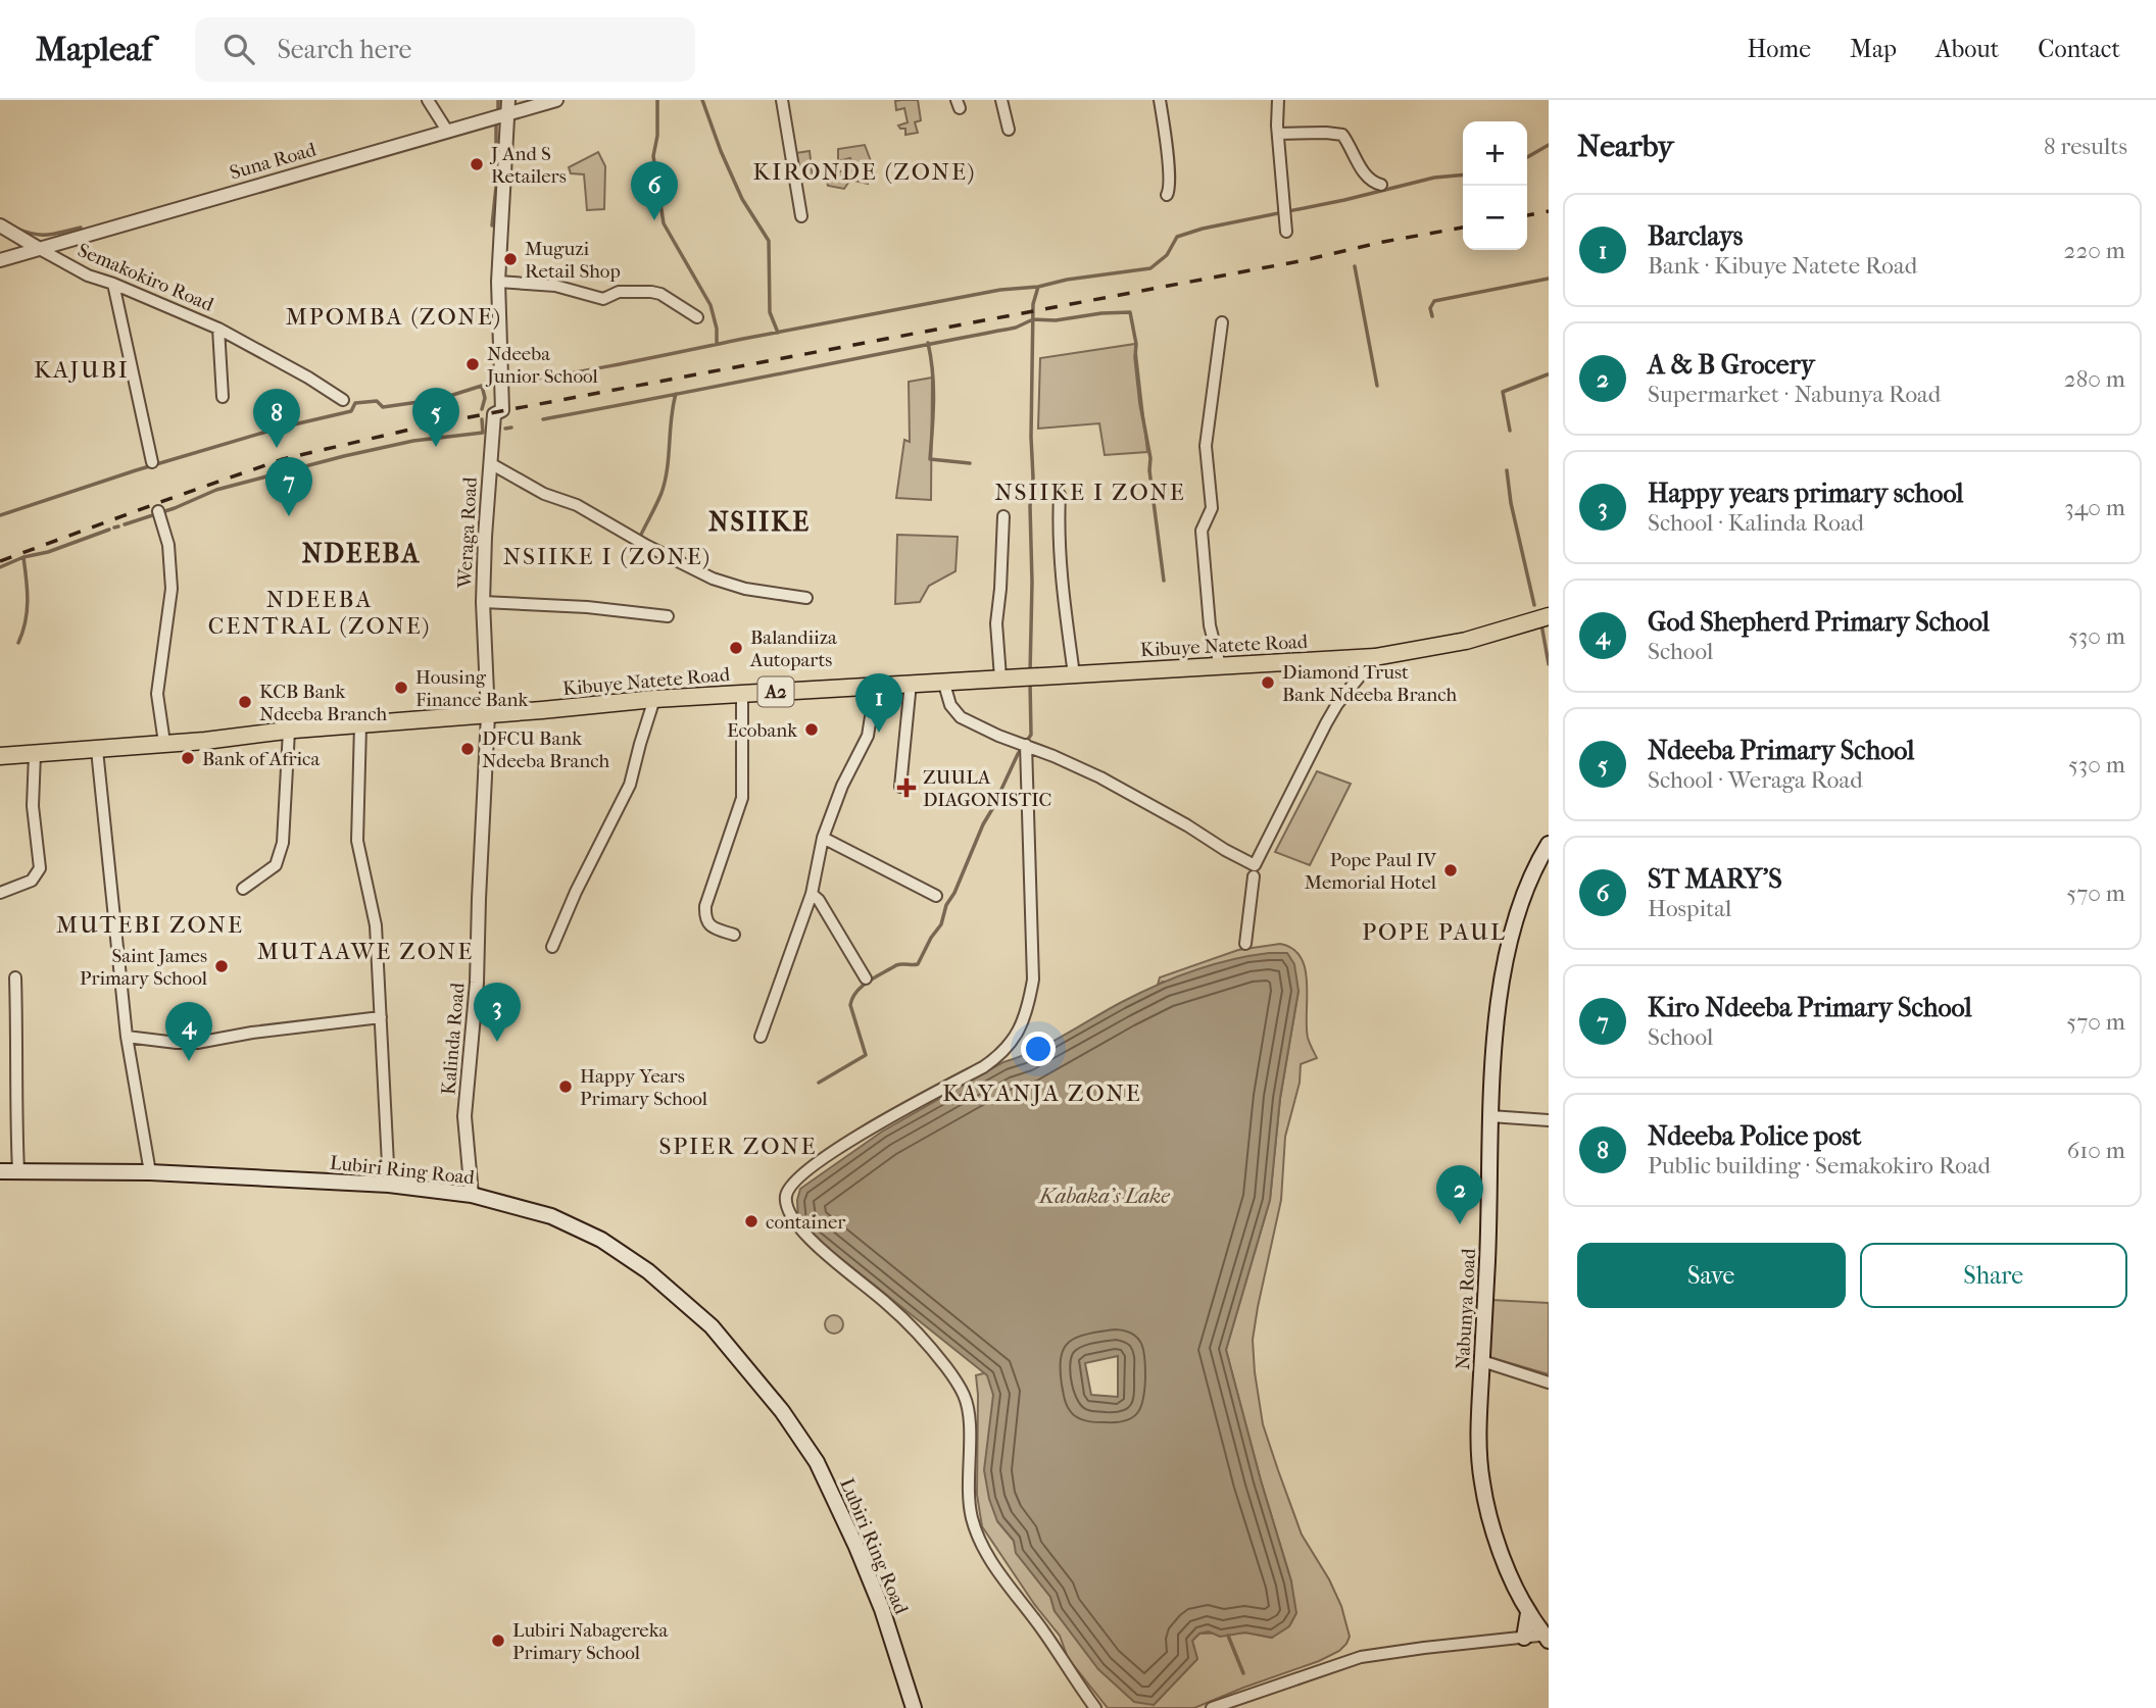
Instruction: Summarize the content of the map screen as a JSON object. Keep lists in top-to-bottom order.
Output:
{
  "streets": {
    "main road": [
      "Kibuye Natete Road",
      "A2",
      "Lubiri Ring Road",
      "Nabunya Road"
    ],
    "street": [
      "Suna Road",
      "Semakokiro Road",
      "Weraga Road",
      "Kalinda Road"
    ]
  },
  "crossings": [
    ["Suna Road", "Semakokiro Road"],
    ["Suna Road", "Weraga Road"],
    ["Weraga Road", "Kibuye Natete Road"],
    ["Weraga Road", "Kalinda Road"],
    ["Kibuye Natete Road", "Kalinda Road"],
    ["Kalinda Road", "Lubiri Ring Road"]
  ],
  "districts": [
    "KIRONDE (ZONE)",
    "MPOMBA (ZONE)",
    "KAJUBI",
    "NSIIKE I ZONE",
    "NSIIKE",
    "NDEEBA",
    "NSIIKE I (ZONE)",
    "NDEEBA CENTRAL (ZONE)",
    "MUTEBI ZONE",
    "POPE PAUL",
    "MUTAAWE ZONE",
    "KAYANJA ZONE",
    "SPIER ZONE"
  ],
  "water": ["Kabaka's Lake"],
  "places": {
    "other": [
      "J And S Retailers",
      "Muguzi Retail Shop",
      "Ndeeba Junior School",
      "Balandiiza Autoparts",
      "Diamond Trust Bank Ndeeba Branch",
      "Housing Finance Bank",
      "KCB Bank Ndeeba Branch",
      "Ecobank",
      "DFCU Bank Ndeeba Branch",
      "Bank of Africa",
      "Pope Paul IV Memorial Hotel",
      "Saint James Primary School",
      "Happy Years Primary School",
      "container",
      "Lubiri Nabagereka Primary School"
    ],
    "health": ["ZUULA DIAGONISTIC"]
  },
  "page": {
    "header": "Mapleaf",
    "search": "Search here",
    "nav": [
      "Home",
      "Map",
      "About",
      "Contact"
    ],
    "heading": ["Nearby", "8 results"],
    "map_buttons": ["+", "−"],
    "pins": [
      "6",
      "5",
      "8",
      "7",
      "1",
      "3",
      "4",
      "2"
    ],
    "list": [
      {
        "mark": "1",
        "name": "Barclays",
        "note": "Bank · Kibuye Natete Road",
        "value": "220 m"
      },
      {
        "mark": "2",
        "name": "A & B Grocery",
        "note": "Supermarket · Nabunya Road",
        "value": "280 m"
      },
      {
        "mark": "3",
        "name": "Happy years primary school",
        "note": "School · Kalinda Road",
        "value": "340 m"
      },
      {
        "mark": "4",
        "name": "God Shepherd Primary School",
        "note": "School",
        "value": "530 m"
      },
      {
        "mark": "5",
        "name": "Ndeeba Primary School",
        "note": "School · Weraga Road",
        "value": "530 m"
      },
      {
        "mark": "6",
        "name": "ST MARY'S",
        "note": "Hospital",
        "value": "570 m"
      },
      {
        "mark": "7",
        "name": "Kiro Ndeeba Primary School",
        "note": "School",
        "value": "570 m"
      },
      {
        "mark": "8",
        "name": "Ndeeba Police post",
        "note": "Public building · Semakokiro Road",
        "value": "610 m"
      }
    ],
    "buttons": ["Save", "Share"]
  }
}
